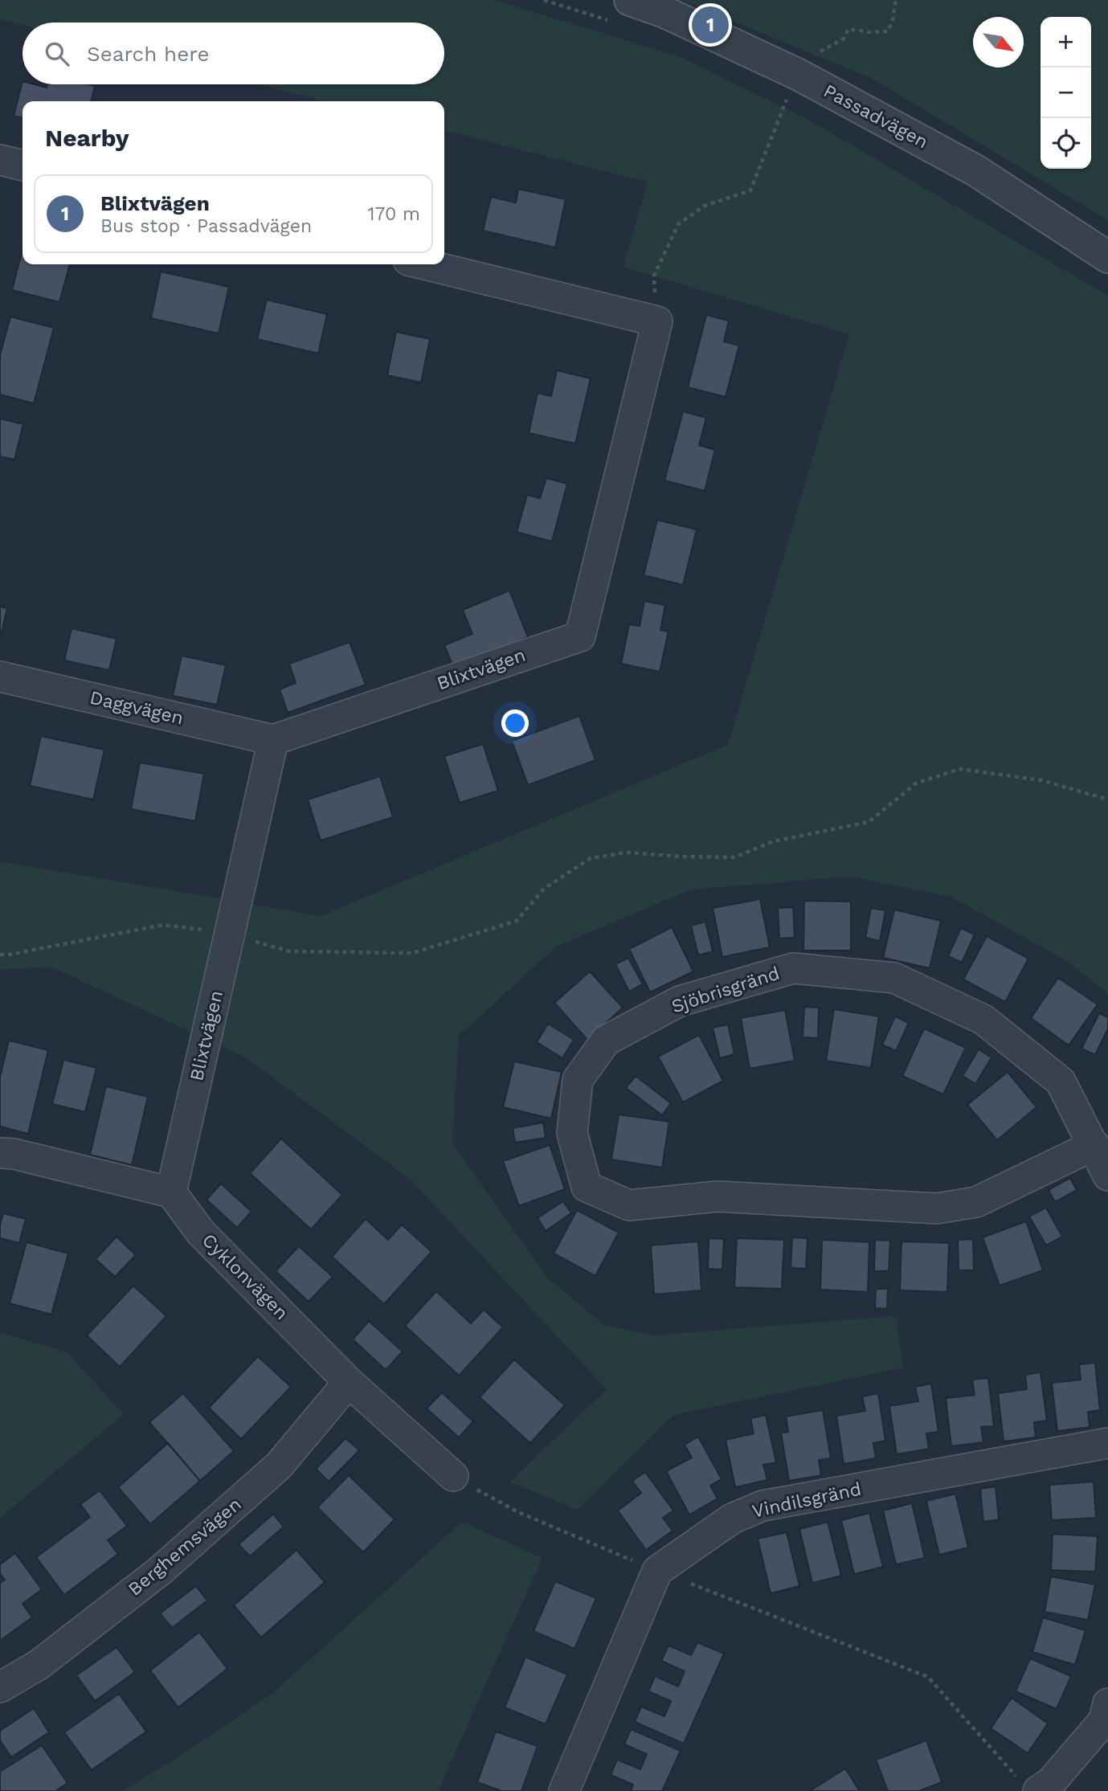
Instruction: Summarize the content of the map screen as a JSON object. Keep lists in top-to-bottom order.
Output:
{
  "streets": {
    "street": [
      "Passadvägen",
      "Blixtvägen",
      "Daggvägen",
      "Sjöbrisgränd",
      "Cyklonvägen",
      "Vindilsgränd",
      "Berghemsvägen"
    ]
  },
  "crossings": [
    ["Blixtvägen", "Daggvägen"],
    ["Blixtvägen", "Cyklonvägen"],
    ["Cyklonvägen", "Berghemsvägen"]
  ],
  "north": "bottom right",
  "page": {
    "pins": "1",
    "map_buttons": ["+", "−"],
    "search": "Search here",
    "heading": "Nearby",
    "list": [
      {
        "mark": "1",
        "name": "Blixtvägen",
        "note": "Bus stop · Passadvägen",
        "value": "170 m"
      }
    ]
  }
}
